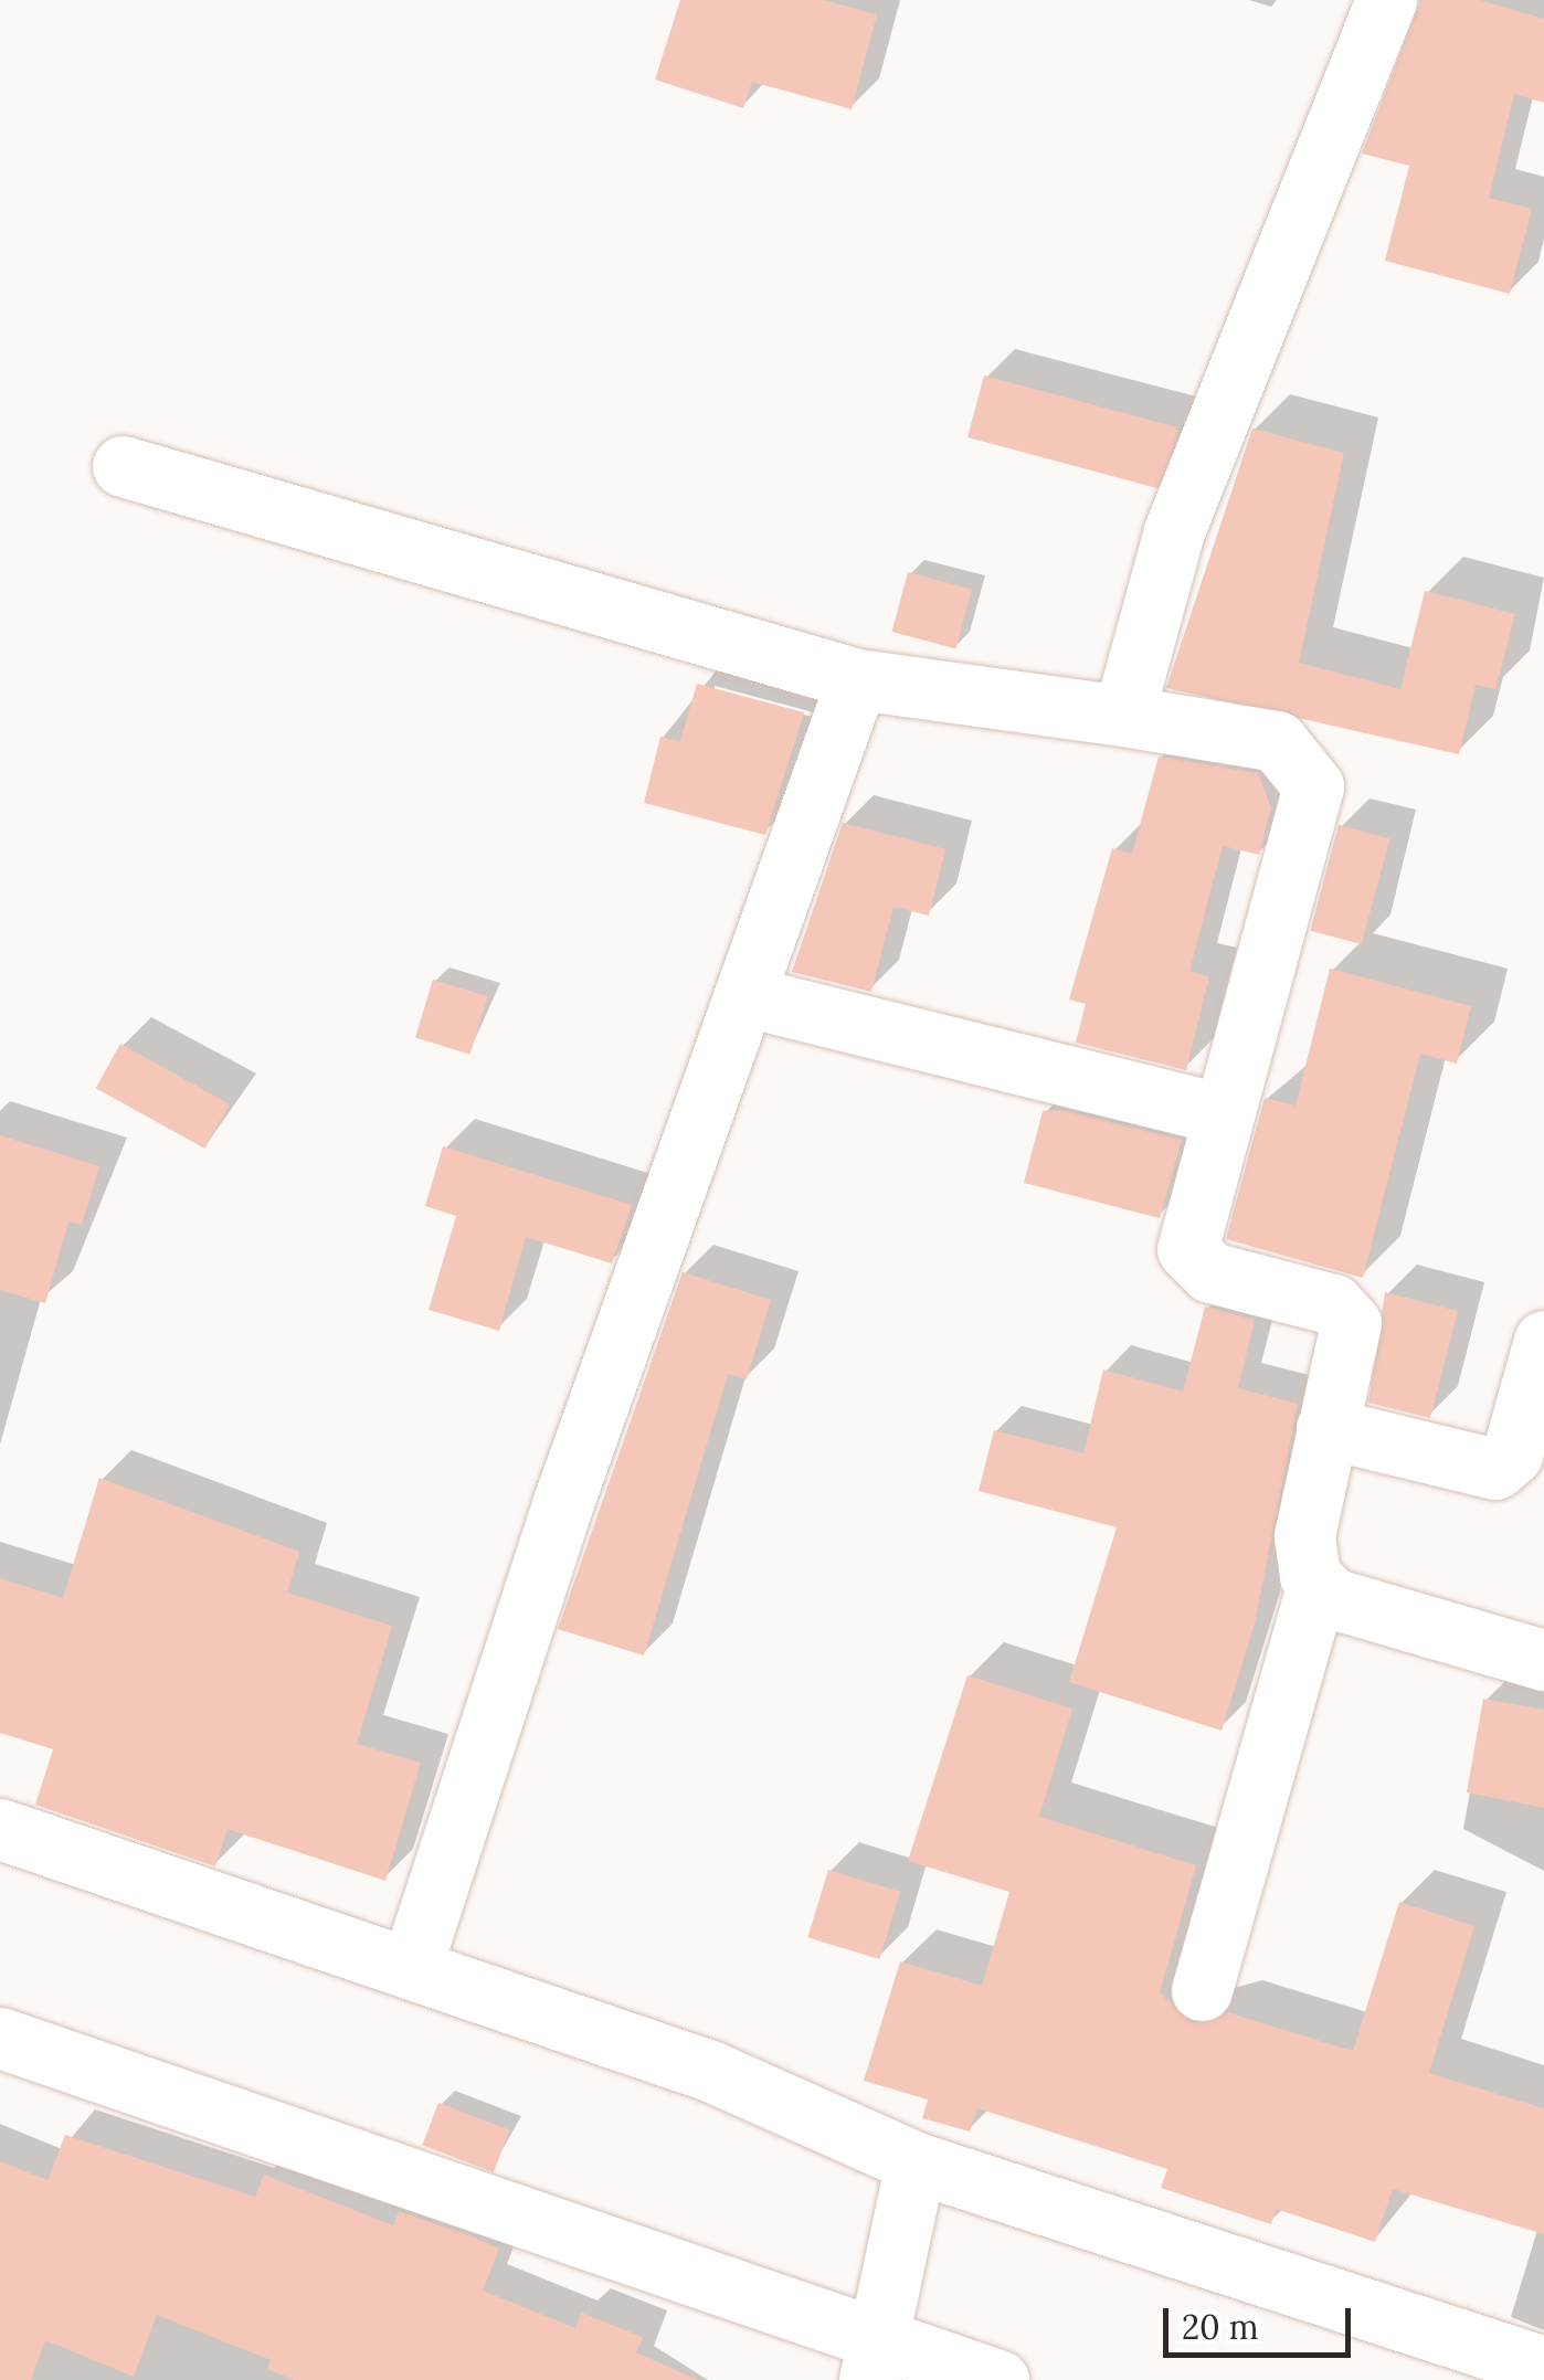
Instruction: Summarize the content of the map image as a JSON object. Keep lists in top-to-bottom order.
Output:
{
  "scale_bar": "20 m"
}
